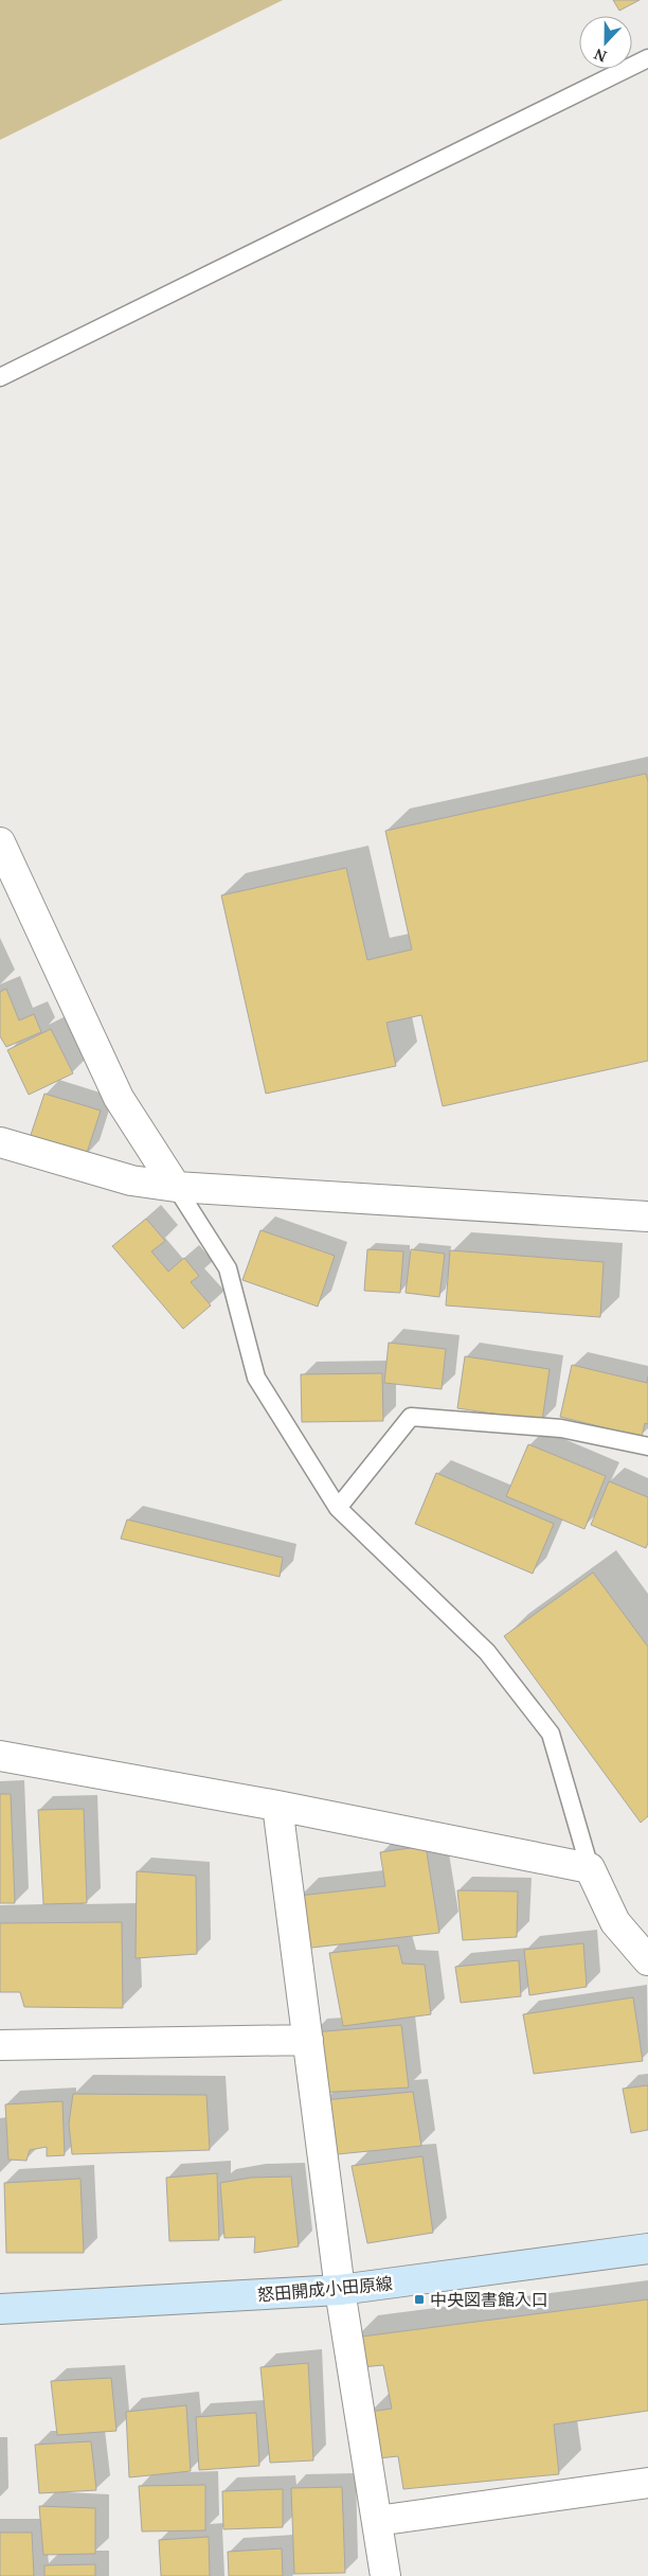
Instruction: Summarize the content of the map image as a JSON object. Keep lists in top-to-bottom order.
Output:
{
  "streets": {
    "main road": ["怒田開成小田原線"]
  },
  "places": {
    "transit": ["中央図書館入口"]
  },
  "north": "bottom"
}
